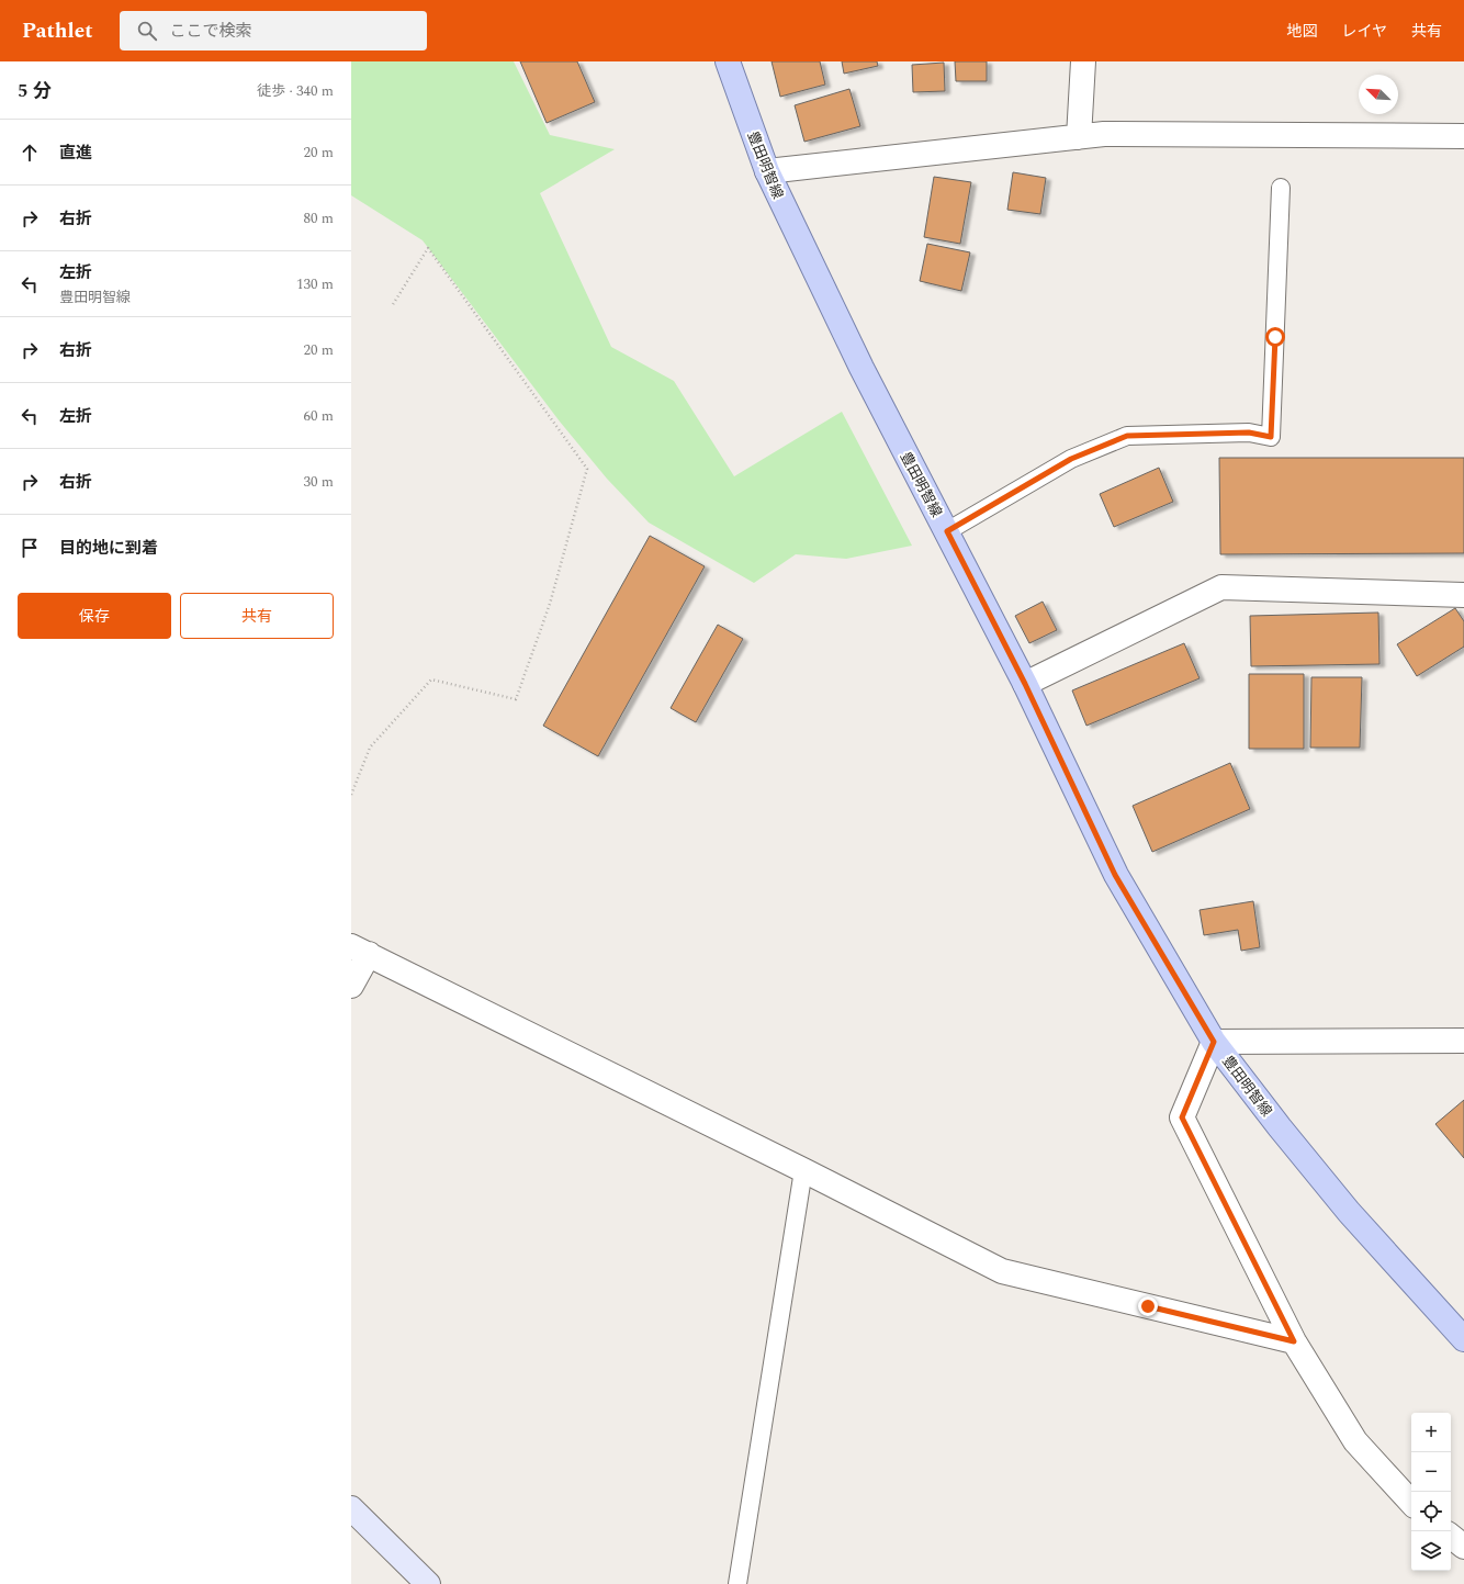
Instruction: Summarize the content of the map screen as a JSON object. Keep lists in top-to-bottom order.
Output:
{
  "streets": {
    "main road": ["豊田明智線"]
  },
  "north": "top left",
  "page": {
    "header": "Pathlet",
    "search": "ここで検索",
    "nav": ["地図", "レイヤ", "共有"],
    "heading": ["5 分", "徒歩 · 340 m"],
    "list": [
      ["直進", "20 m"],
      ["右折", "80 m"],
      ["左折", "豊田明智線", "130 m"],
      ["右折", "20 m"],
      ["左折", "60 m"],
      ["右折", "30 m"],
      "目的地に到着"
    ],
    "buttons": ["保存", "共有"],
    "map_buttons": ["+", "−"]
  }
}
